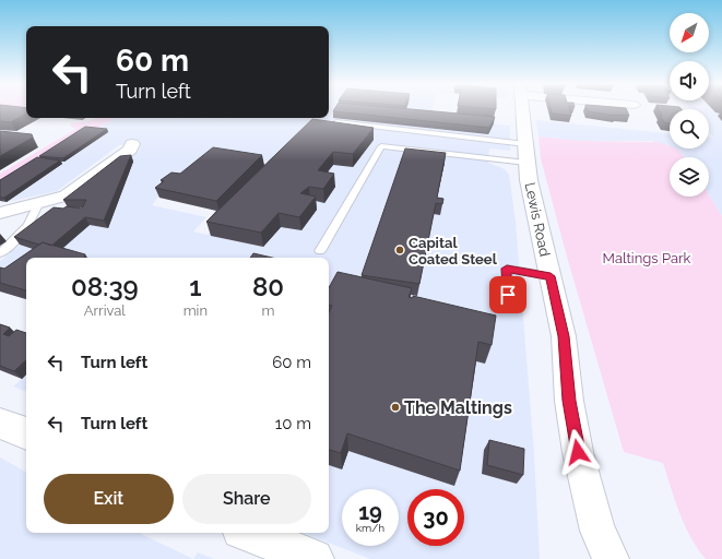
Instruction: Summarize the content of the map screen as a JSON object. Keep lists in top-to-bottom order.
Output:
{
  "streets": {
    "street": ["Lewis Road"]
  },
  "parks": ["Maltings Park"],
  "places": ["Capital Coated Steel", "The Maltings"],
  "north": "bottom left",
  "page": {
    "turn": ["60 m", "Turn left"],
    "eta": [
      "08:39",
      "Arrival",
      "1",
      "min",
      "80",
      "m"
    ],
    "list": [
      {
        "name": "Turn left",
        "value": "60 m"
      },
      {
        "name": "Turn left",
        "value": "10 m"
      }
    ],
    "buttons": ["Exit", "Share"],
    "speed": "19 km/h",
    "limit": "30"
  }
}
